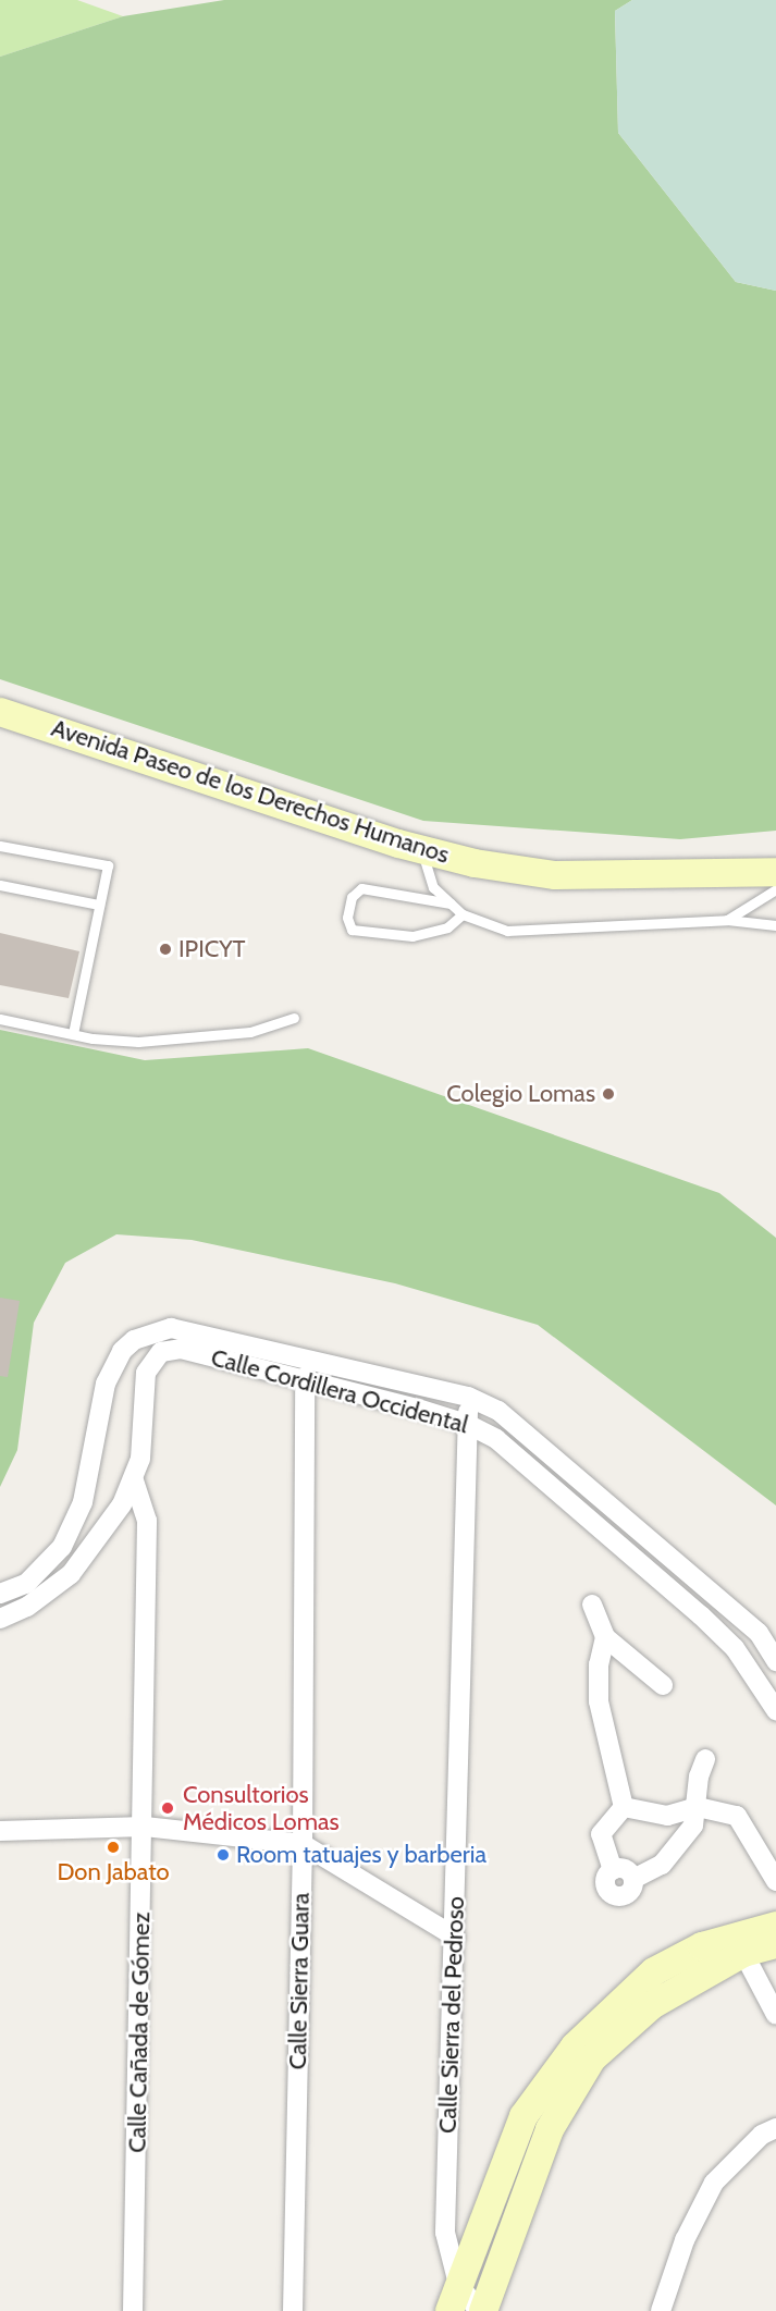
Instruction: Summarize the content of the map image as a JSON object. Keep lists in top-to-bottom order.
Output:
{
  "streets": {
    "street": [
      "Avenida Paseo de los Derechos Humanos",
      "Calle Cordillera Occidental",
      "Calle Sierra Guara",
      "Calle Sierra del Pedroso",
      "Calle Cañada de Gómez"
    ]
  },
  "crossings": [
    ["Calle Cordillera Occidental", "Calle Sierra Guara"],
    ["Calle Cordillera Occidental", "Calle Sierra del Pedroso"],
    ["Calle Cordillera Occidental", "Calle Cañada de Gómez"]
  ],
  "places": [
    "IPICYT",
    "Colegio Lomas",
    "Consultorios Médicos Lomas",
    "Don Jabato",
    "Room tatuajes y barberia"
  ]
}
